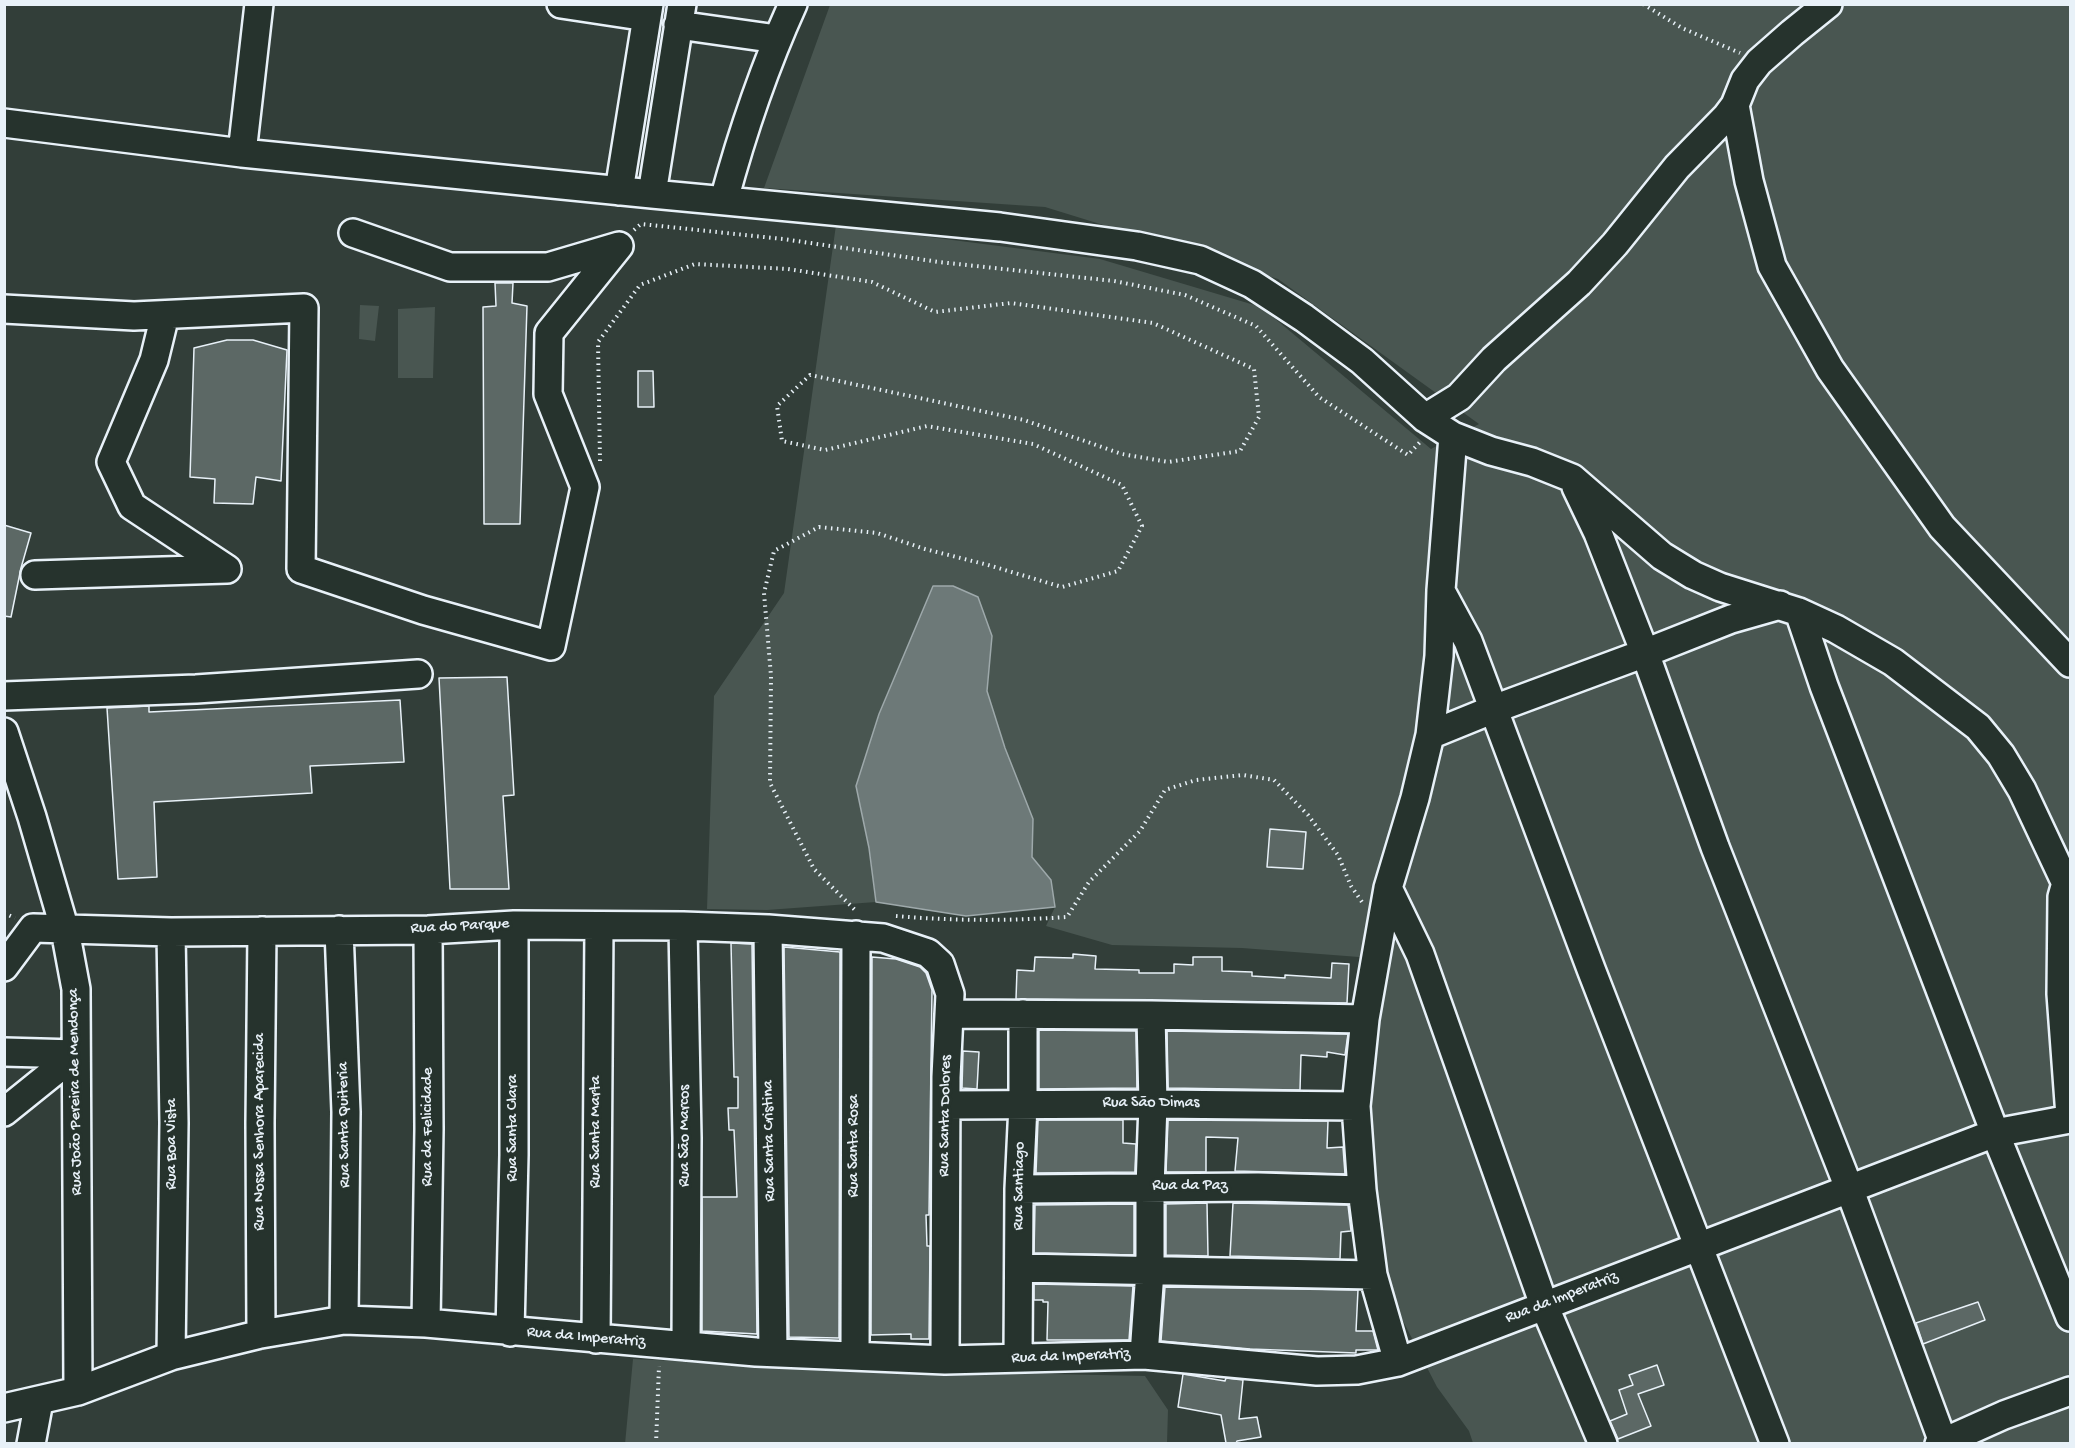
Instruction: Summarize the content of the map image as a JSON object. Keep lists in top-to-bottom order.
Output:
{
  "streets": {
    "street": [
      "Rua do Parque",
      "Rua João Pereira de Mendonça",
      "Rua São Dimas",
      "Rua Santa Dolores",
      "Rua Santa Quiteria",
      "Rua da Felicidade",
      "Rua Santa Clara",
      "Rua Nossa Senhora Aparecida",
      "Rua Santa Marta",
      "Rua São Marcos",
      "Rua Santa Cristina",
      "Rua Boa Vista",
      "Rua Santa Rosa",
      "Rua Santiago",
      "Rua da Paz",
      "Rua da Imperatriz"
    ]
  },
  "crossings": [
    ["Rua do Parque", "Rua João Pereira de Mendonça"],
    ["Rua do Parque", "Rua Santa Dolores"],
    ["Rua do Parque", "Rua Santa Quiteria"],
    ["Rua do Parque", "Rua da Felicidade"],
    ["Rua do Parque", "Rua Santa Clara"],
    ["Rua do Parque", "Rua Nossa Senhora Aparecida"],
    ["Rua do Parque", "Rua Santa Marta"],
    ["Rua do Parque", "Rua São Marcos"],
    ["Rua do Parque", "Rua Santa Cristina"],
    ["Rua do Parque", "Rua Boa Vista"],
    ["Rua do Parque", "Rua Santa Rosa"],
    ["Rua João Pereira de Mendonça", "Rua da Imperatriz"],
    ["Rua São Dimas", "Rua Santa Dolores"],
    ["Rua São Dimas", "Rua Santiago"],
    ["Rua Santa Dolores", "Rua Santa Rosa"],
    ["Rua Santa Dolores", "Rua da Imperatriz"],
    ["Rua Santa Quiteria", "Rua da Imperatriz"],
    ["Rua da Felicidade", "Rua da Imperatriz"],
    ["Rua Santa Clara", "Rua da Imperatriz"],
    ["Rua Nossa Senhora Aparecida", "Rua da Imperatriz"],
    ["Rua Santa Marta", "Rua da Imperatriz"],
    ["Rua São Marcos", "Rua da Imperatriz"],
    ["Rua Santa Cristina", "Rua da Imperatriz"],
    ["Rua Boa Vista", "Rua da Imperatriz"],
    ["Rua Santa Rosa", "Rua da Imperatriz"],
    ["Rua Santiago", "Rua da Paz"],
    ["Rua Santiago", "Rua da Imperatriz"]
  ]
}
